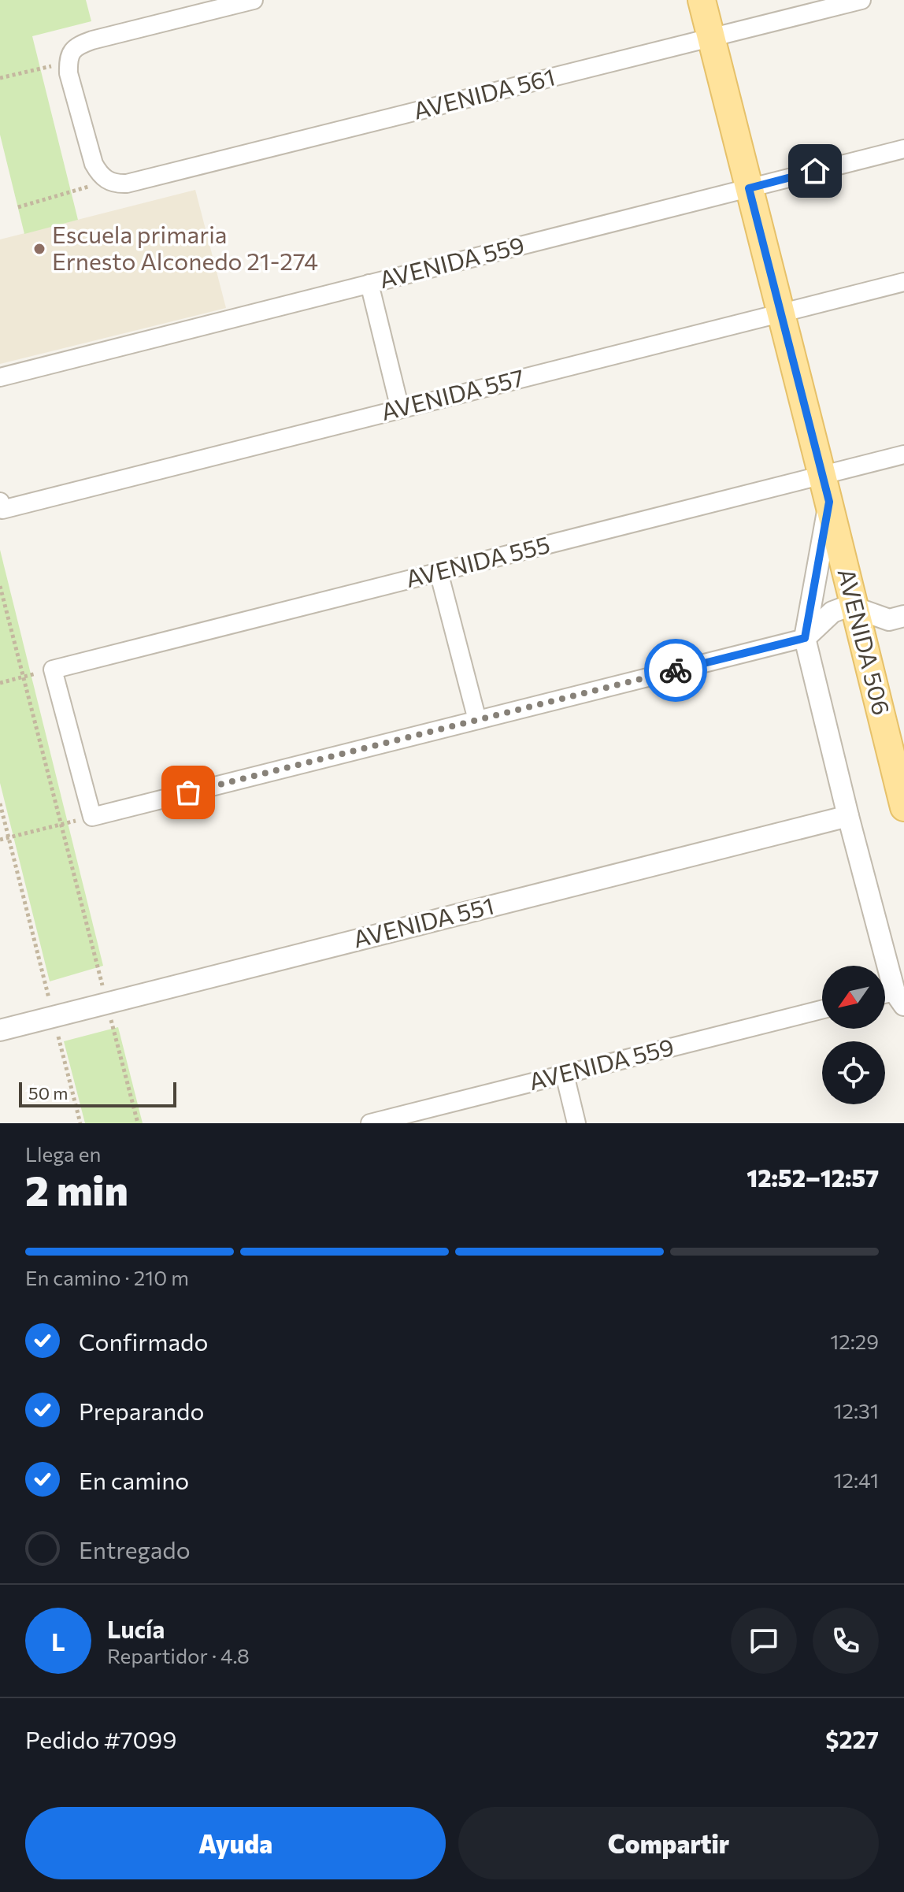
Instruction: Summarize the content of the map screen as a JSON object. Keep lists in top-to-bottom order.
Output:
{
  "streets": {
    "main road": ["AVENIDA 506"],
    "street": [
      "AVENIDA 561",
      "AVENIDA 559",
      "AVENIDA 557",
      "AVENIDA 555",
      "AVENIDA 551"
    ]
  },
  "crossings": [
    ["AVENIDA 561", "AVENIDA 506"],
    ["AVENIDA 559", "AVENIDA 506"],
    ["AVENIDA 557", "AVENIDA 506"],
    ["AVENIDA 555", "AVENIDA 506"]
  ],
  "places": ["Escuela primaria Ernesto Alconedo 21-274"],
  "scale_bar": "50 m",
  "north": "bottom left",
  "page": {
    "scale": "50 m",
    "heading": ["2 min", "Llega en", "12:52–12:57"],
    "panel": [
      "Lucía",
      "Repartidor · 4.8",
      "Pedido #7099",
      "$227"
    ],
    "bar": "En camino · 210 m",
    "list": [
      ["Confirmado", "12:29"],
      ["Preparando", "12:31"],
      ["En camino", "12:41"],
      "Entregado"
    ],
    "round": "L",
    "buttons": ["Ayuda", "Compartir"]
  }
}
